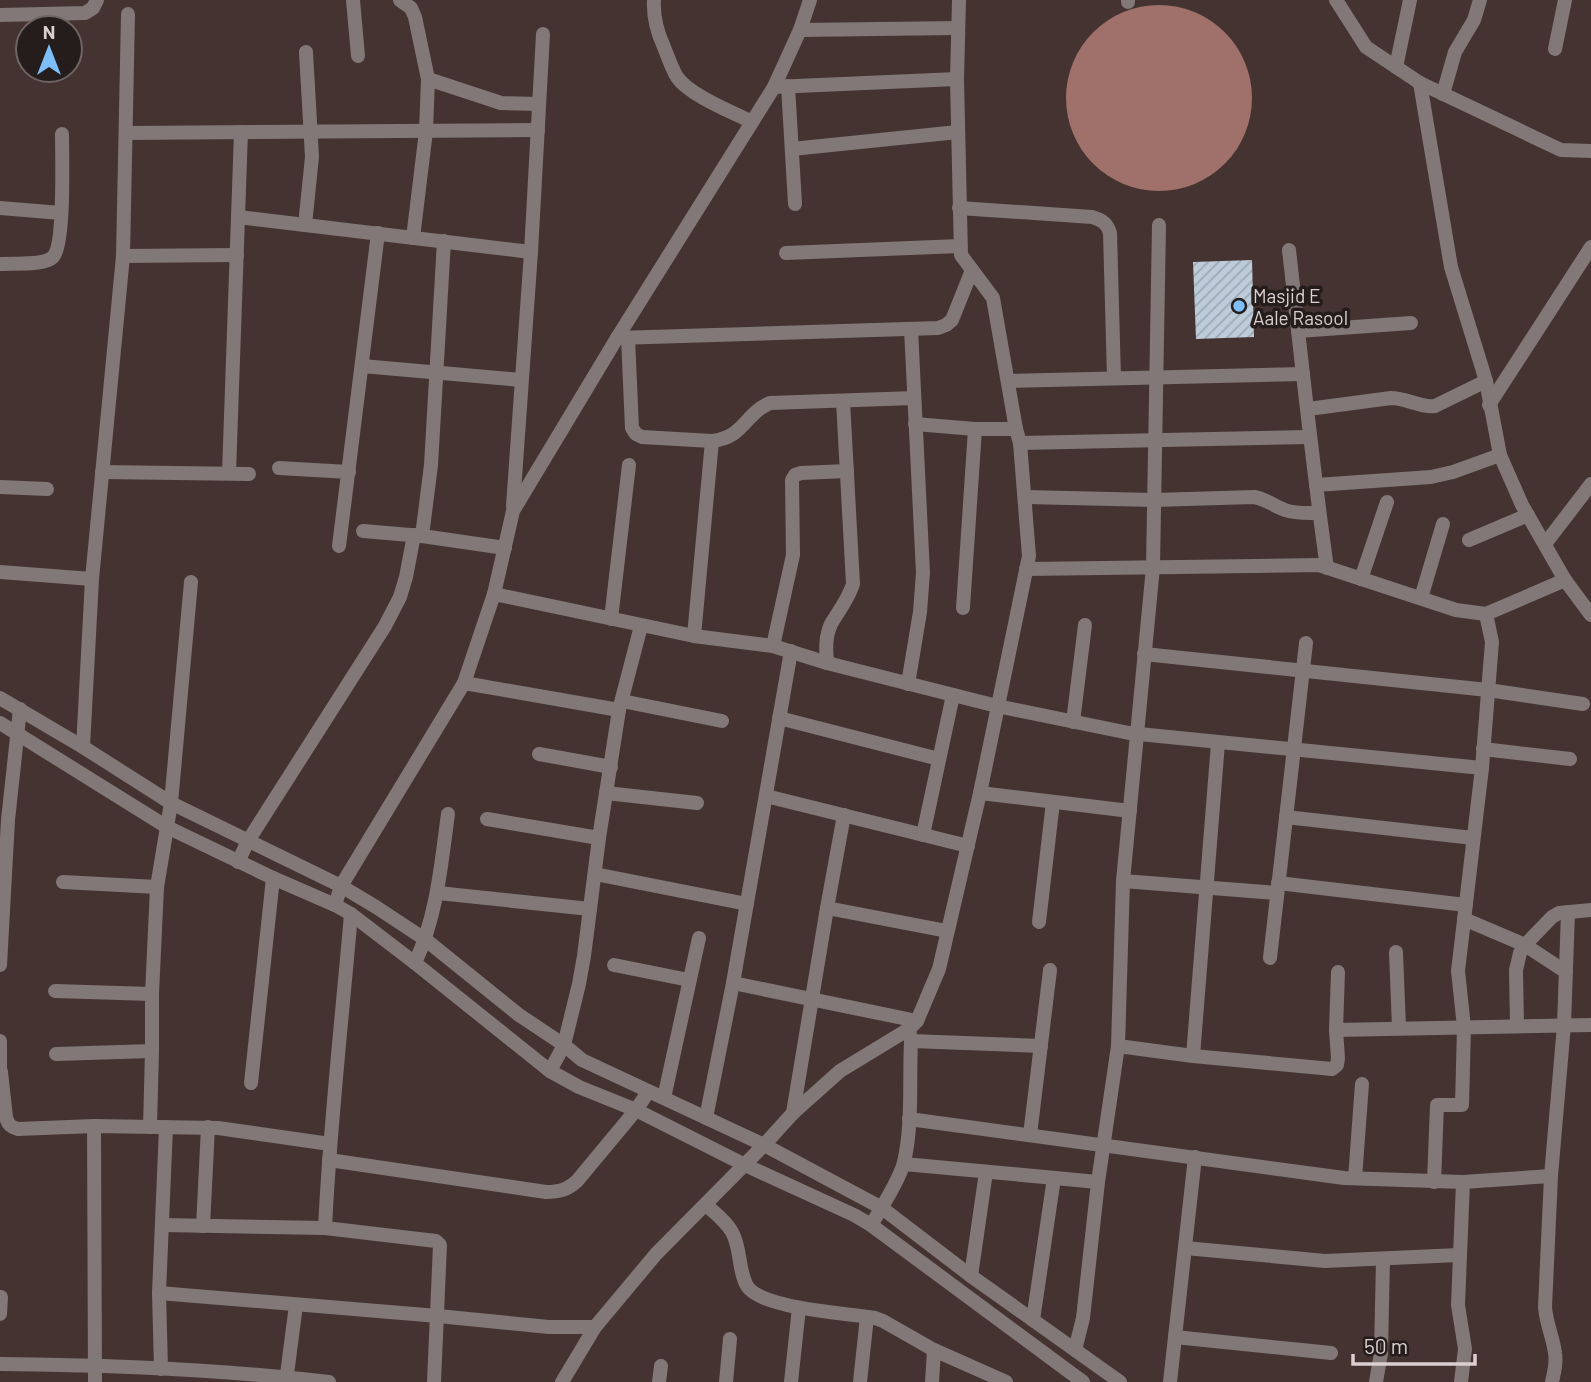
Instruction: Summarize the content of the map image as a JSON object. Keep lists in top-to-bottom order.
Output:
{
  "places": ["Masjid E Aale Rasool"],
  "scale_bar": "50 m",
  "north": "top"
}
